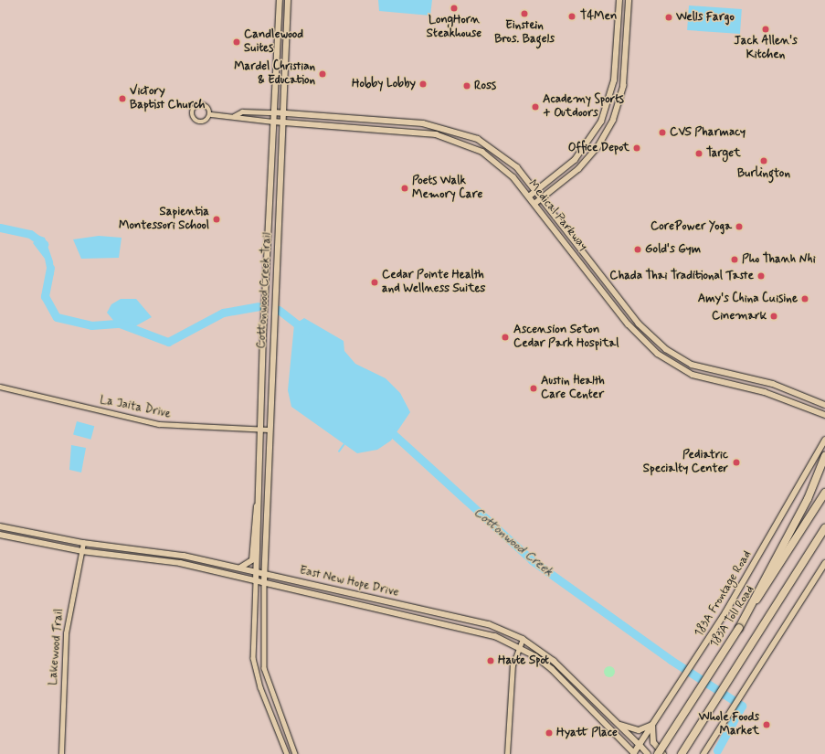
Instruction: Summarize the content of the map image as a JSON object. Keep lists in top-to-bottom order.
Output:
{
  "streets": {
    "highway": ["183A Toll Road"],
    "main road": ["East New Hope Drive", "183A Frontage Road"],
    "street": [
      "Medical Parkway",
      "Cottonwood Creek Trail",
      "La Jaita Drive",
      "Lakewood Trail"
    ]
  },
  "crossings": [
    ["Medical Parkway", "Cottonwood Creek Trail"],
    ["Cottonwood Creek Trail", "La Jaita Drive"],
    ["Cottonwood Creek Trail", "East New Hope Drive"],
    ["East New Hope Drive", "183A Frontage Road"],
    ["East New Hope Drive", "Lakewood Trail"]
  ],
  "water": ["Cottonwood Creek"],
  "places": [
    "LongHorn Steakhouse",
    "Einstein Bros. Bagels",
    "T4Men",
    "Wells Fargo",
    "Jack Allen's Kitchen",
    "Candlewood Suites",
    "Mardel Christian & Education",
    "Hobby Lobby",
    "Ross",
    "Victory Baptist Church",
    "Academy Sports + Outdoors",
    "CVS Pharmacy",
    "Office Depot",
    "Target",
    "Burlington",
    "Poets Walk Memory Care",
    "Sapientia Montessori School",
    "CorePower Yoga",
    "Gold's Gym",
    "Pho Thanh Nhi",
    "Chada Thai Traditional Taste",
    "Cedar Pointe Health and Wellness Suites",
    "Amy's China Cuisine",
    "Cinemark",
    "Ascension Seton Cedar Park Hospital",
    "Austin Health Care Center",
    "Pediatric Specialty Center",
    "Haute Spot",
    "Whole Foods Market",
    "Hyatt Place"
  ]
}
